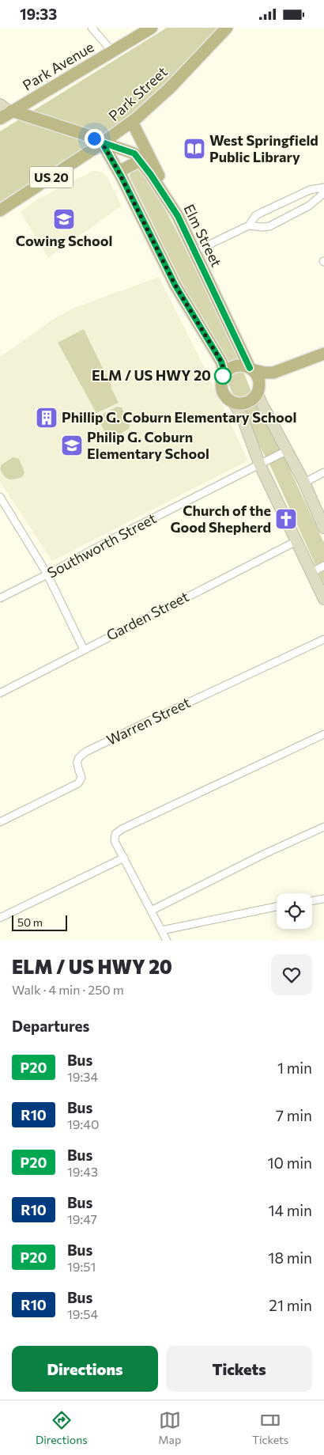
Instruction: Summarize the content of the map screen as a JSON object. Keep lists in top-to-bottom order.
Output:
{
  "streets": {
    "main road": [
      "Park Avenue",
      "Park Street",
      "US 20",
      "Elm Street"
    ],
    "street": ["Southworth Street", "Garden Street", "Warren Street"]
  },
  "crossings": [
    ["Park Avenue", "Elm Street"],
    ["Park Street", "Elm Street"]
  ],
  "places": {
    "library": ["West Springfield Public Library"],
    "school or university": ["Cowing School", "Philip G. Coburn Elementary School"],
    "other": ["ELM / US HWY 20"],
    "building": ["Phillip G. Coburn Elementary School"],
    "church": ["Church of the Good Shepherd"]
  },
  "lines": ["bus line P20"],
  "scale_bar": "50 m",
  "page": {
    "status": "19:33",
    "scale": "50 m",
    "heading": [
      ["ELM / US HWY 20", "Walk · 4 min · 250 m"],
      "Departures"
    ],
    "list": [
      {
        "mark": "P20",
        "name": "Bus",
        "note": "19:34",
        "value": "1 min"
      },
      {
        "mark": "R10",
        "name": "Bus",
        "note": "19:40",
        "value": "7 min"
      },
      {
        "mark": "P20",
        "name": "Bus",
        "note": "19:43",
        "value": "10 min"
      },
      {
        "mark": "R10",
        "name": "Bus",
        "note": "19:47",
        "value": "14 min"
      },
      {
        "mark": "P20",
        "name": "Bus",
        "note": "19:51",
        "value": "18 min"
      },
      {
        "mark": "R10",
        "name": "Bus",
        "note": "19:54",
        "value": "21 min"
      }
    ],
    "buttons": ["Directions", "Tickets"],
    "tabs": ["Directions", "Map", "Tickets"]
  }
}
